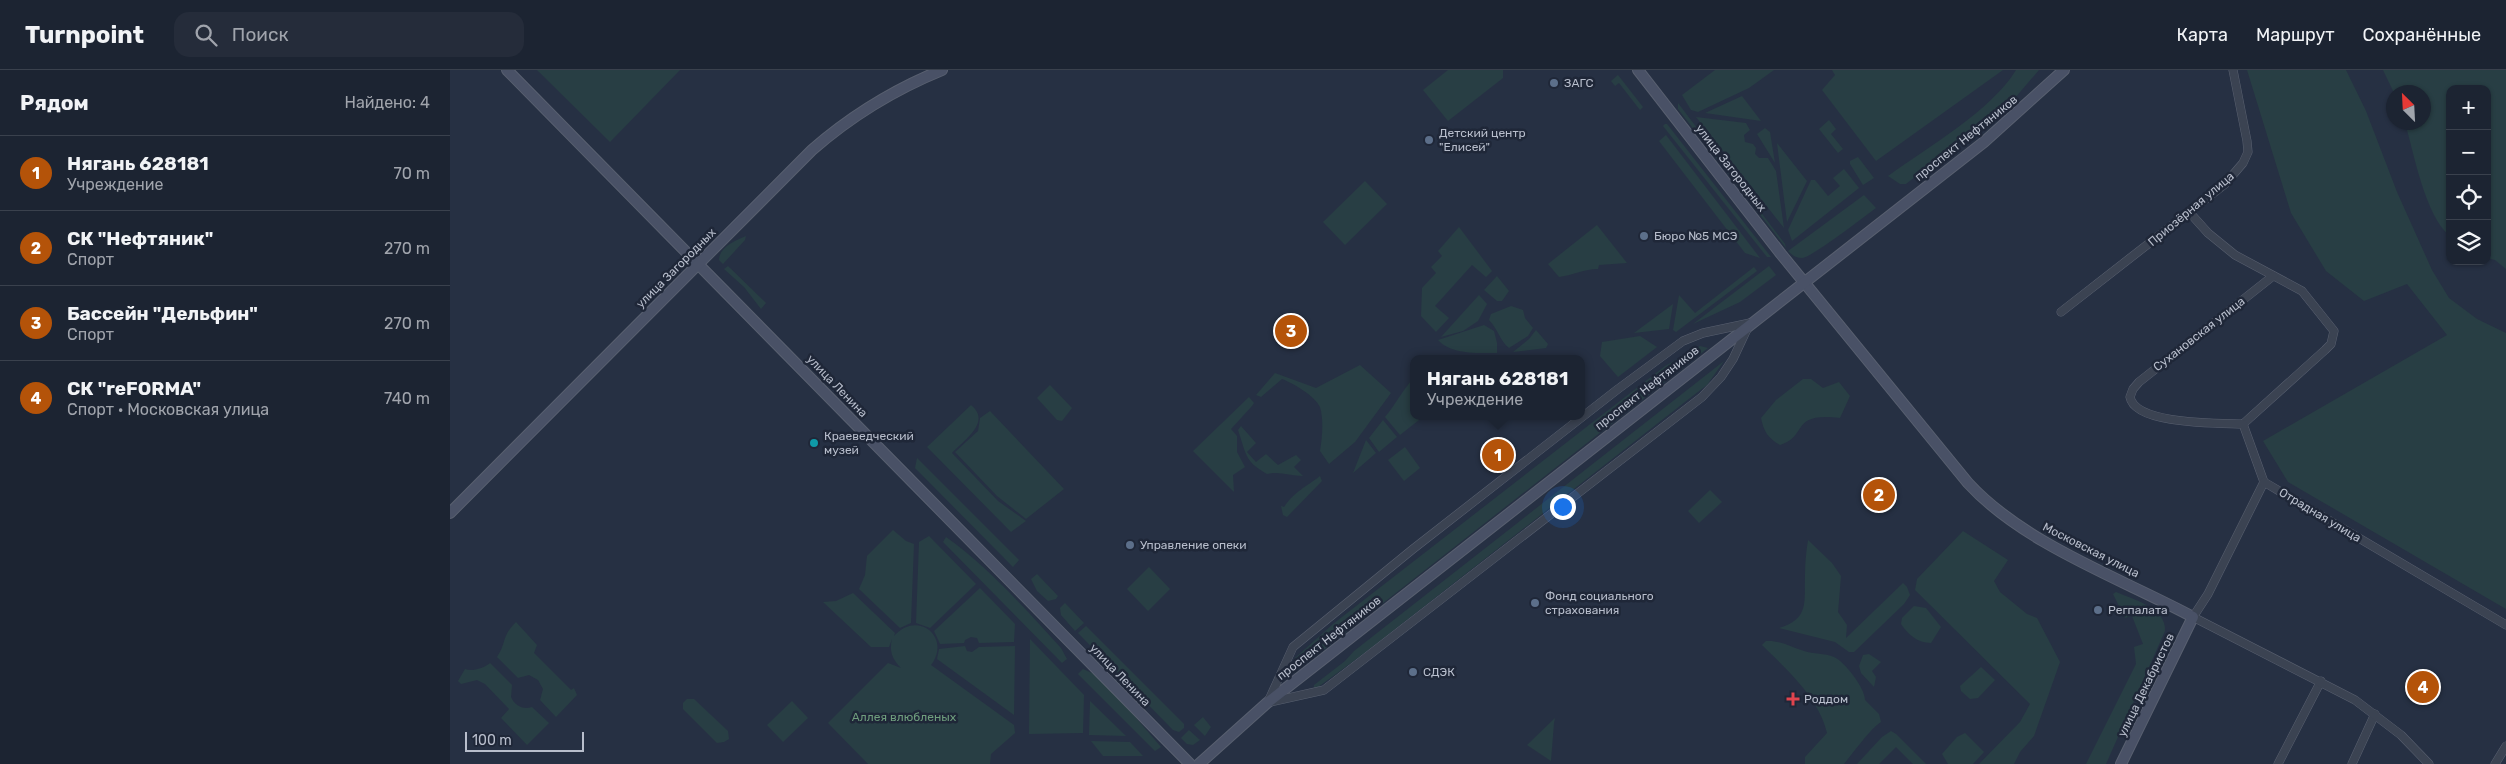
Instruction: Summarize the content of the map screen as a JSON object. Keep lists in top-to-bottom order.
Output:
{
  "streets": {
    "main road": [
      "проспект Нефтяников",
      "улица Загородных",
      "улица Ленина",
      "Московская улица",
      "улица Декабристов"
    ],
    "street": ["Приозёрная улица", "Сухановская улица", "Отрадная улица"]
  },
  "crossings": [
    ["проспект Нефтяников", "улица Загородных"],
    ["проспект Нефтяников", "Московская улица"],
    ["улица Загородных", "улица Ленина"],
    ["улица Загородных", "Московская улица"],
    ["Отрадная улица", "Московская улица"],
    ["Отрадная улица", "улица Декабристов"],
    ["Московская улица", "улица Декабристов"]
  ],
  "parks": ["Аллея влюбленых"],
  "places": {
    "other": [
      "ЗАГС",
      "Детский центр \"Елисей\"",
      "Бюро №5 МСЭ",
      "Краеведческий музей",
      "Управление опеки",
      "Фонд социального страхования",
      "Регпалата",
      "СДЭК"
    ],
    "health": ["Роддом"]
  },
  "scale_bar": "100 m",
  "north": "top left",
  "page": {
    "header": "Turnpoint",
    "search": "Поиск",
    "nav": ["Карта", "Маршрут", "Сохранённые"],
    "heading": ["Рядом", "Найдено: 4"],
    "map_buttons": ["+", "−"],
    "list": [
      {
        "mark": "1",
        "name": "Нягань 628181",
        "note": "Учреждение",
        "value": "70 m"
      },
      {
        "mark": "2",
        "name": "СК \"Нефтяник\"",
        "note": "Спорт",
        "value": "270 m"
      },
      {
        "mark": "3",
        "name": "Бассейн \"Дельфин\"",
        "note": "Спорт",
        "value": "270 m"
      },
      {
        "mark": "4",
        "name": "СК \"reFORMA\"",
        "note": "Спорт · Московская улица",
        "value": "740 m"
      }
    ],
    "pins": [
      "3",
      "1",
      "2",
      "4"
    ],
    "popup": ["Нягань 628181", "Учреждение"],
    "scale": "100 m"
  }
}
